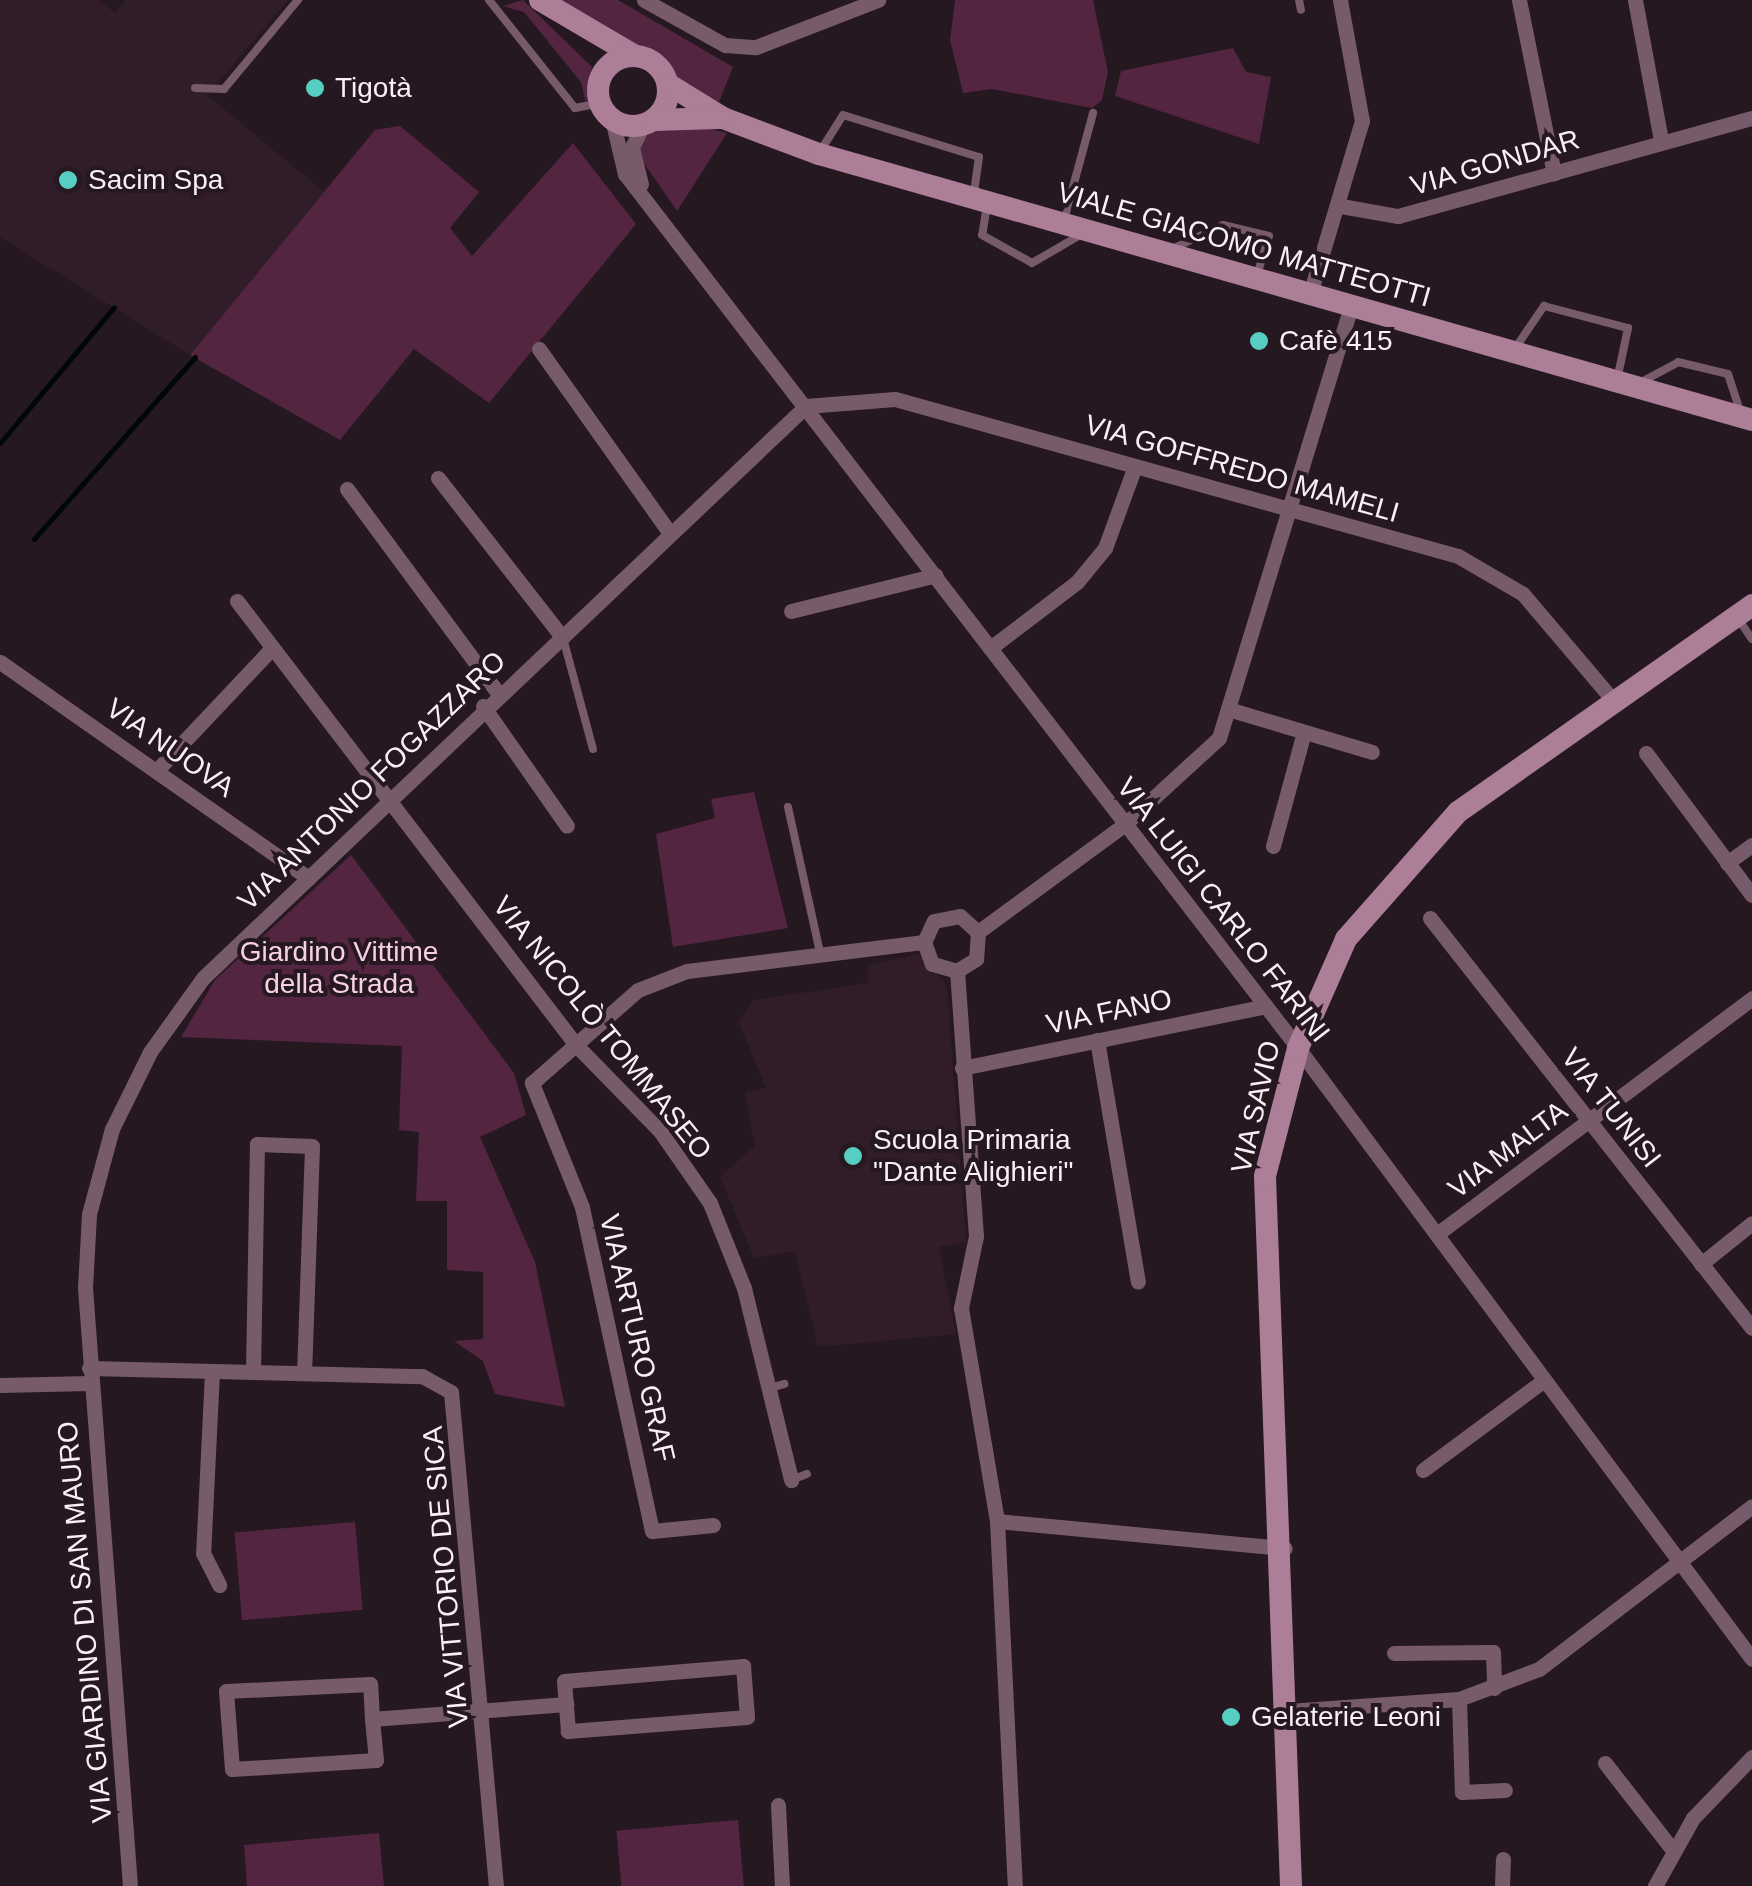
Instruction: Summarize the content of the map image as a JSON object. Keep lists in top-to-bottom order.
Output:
{
  "streets": {
    "main road": ["VIALE GIACOMO MATTEOTTI", "VIA SAVIO"],
    "street": [
      "VIA GONDAR",
      "VIA GOFFREDO MAMELI",
      "VIA NUOVA",
      "VIA ANTONIO FOGAZZARO",
      "VIA LUIGI CARLO FARINI",
      "VIA FANO",
      "VIA NICOLÒ TOMMASEO",
      "VIA TUNISI",
      "VIA MALTA",
      "VIA ARTURO GRAF",
      "VIA VITTORIO DE SICA",
      "VIA GIARDINO DI SAN MAURO"
    ]
  },
  "crossings": [
    ["VIA GOFFREDO MAMELI", "VIA ANTONIO FOGAZZARO"],
    ["VIA GOFFREDO MAMELI", "VIA LUIGI CARLO FARINI"],
    ["VIA GOFFREDO MAMELI", "VIA SAVIO"],
    ["VIA NUOVA", "VIA ANTONIO FOGAZZARO"],
    ["VIA ANTONIO FOGAZZARO", "VIA LUIGI CARLO FARINI"],
    ["VIA ANTONIO FOGAZZARO", "VIA NICOLÒ TOMMASEO"],
    ["VIA ANTONIO FOGAZZARO", "VIA VITTORIO DE SICA"],
    ["VIA ANTONIO FOGAZZARO", "VIA GIARDINO DI SAN MAURO"],
    ["VIA LUIGI CARLO FARINI", "VIA FANO"],
    ["VIA LUIGI CARLO FARINI", "VIA SAVIO"],
    ["VIA LUIGI CARLO FARINI", "VIA MALTA"],
    ["VIA NICOLÒ TOMMASEO", "VIA ARTURO GRAF"],
    ["VIA TUNISI", "VIA MALTA"],
    ["VIA VITTORIO DE SICA", "VIA GIARDINO DI SAN MAURO"]
  ],
  "parks": ["Giardino Vittime della Strada"],
  "places": [
    "Tigotà",
    "Sacim Spa",
    "Cafè 415",
    "Scuola Primaria \"Dante Alighieri\"",
    "Gelaterie Leoni"
  ]
}
